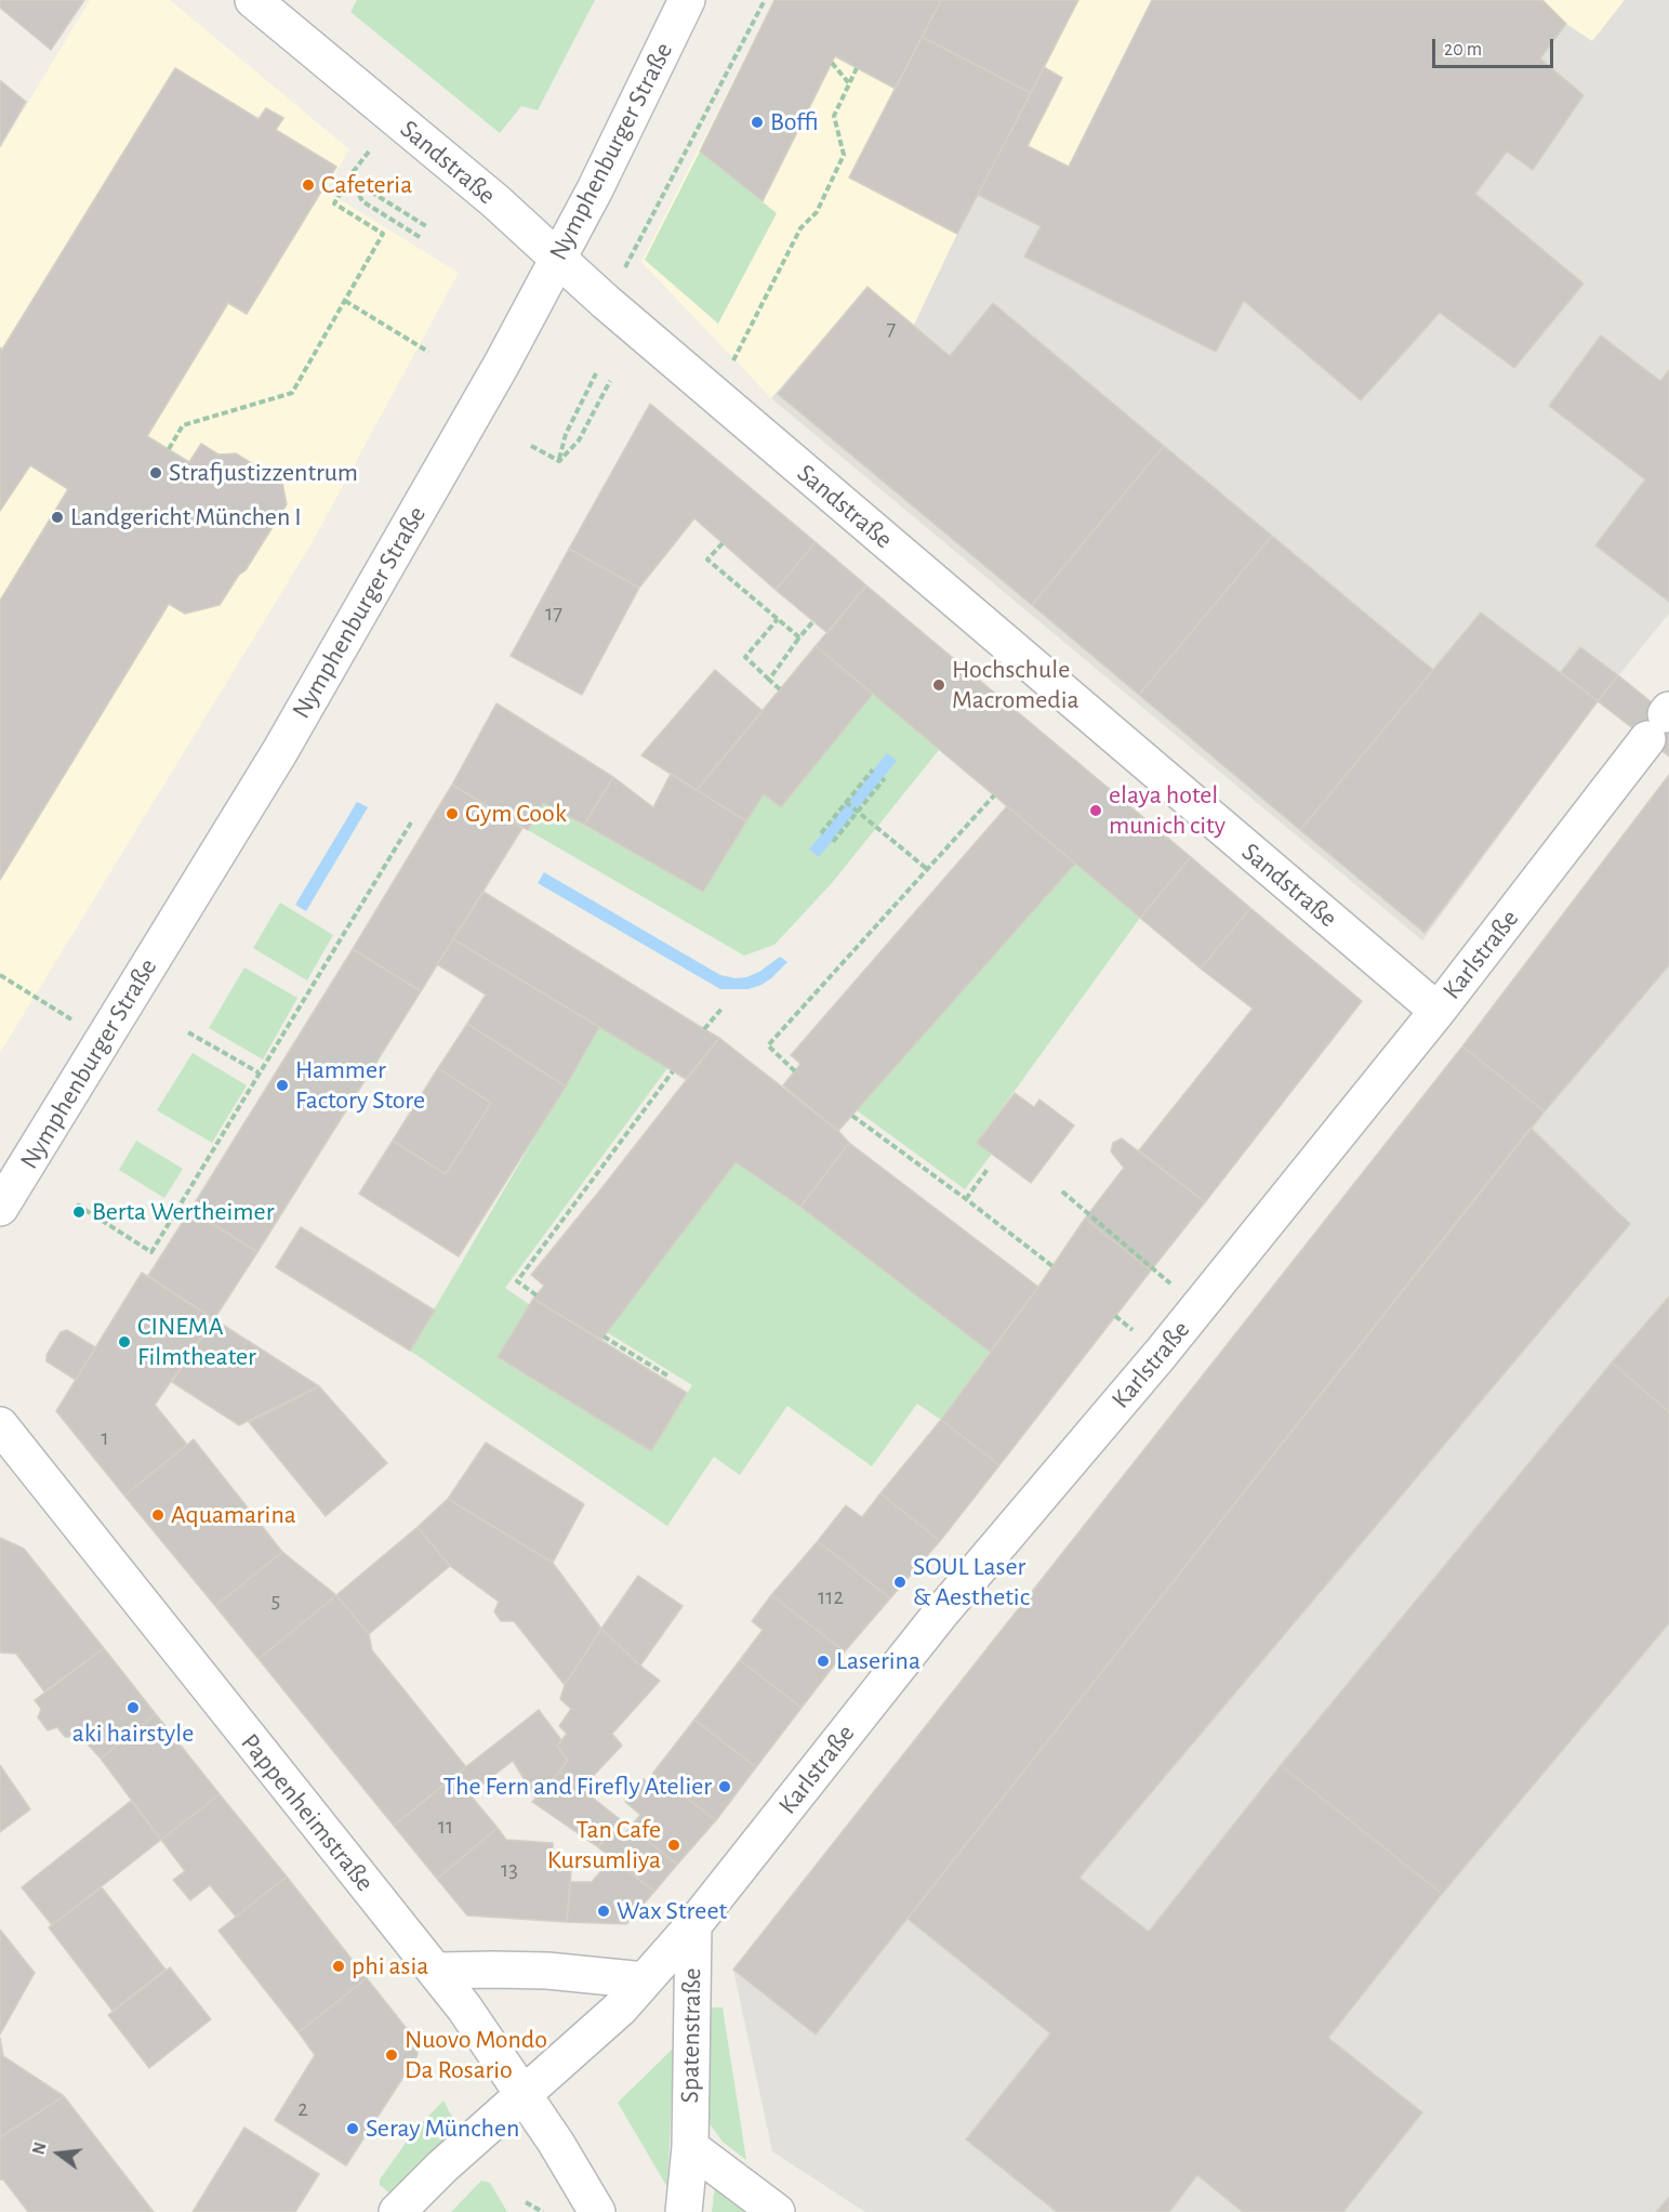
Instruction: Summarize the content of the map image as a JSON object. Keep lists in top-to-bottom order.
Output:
{
  "streets": {
    "street": [
      "Nymphenburger Straße",
      "Sandstraße",
      "Karlstraße",
      "Pappenheimstraße",
      "Spatenstraße"
    ]
  },
  "crossings": [
    ["Nymphenburger Straße", "Sandstraße"],
    ["Sandstraße", "Karlstraße"],
    ["Karlstraße", "Pappenheimstraße"],
    ["Karlstraße", "Spatenstraße"]
  ],
  "places": [
    "Boffi",
    "Cafeteria",
    "Strafjustizzentrum",
    "Landgericht München I",
    "Hochschule Macromedia",
    "elaya hotel munich city",
    "Gym Cook",
    "Hammer Factory Store",
    "Berta Wertheimer",
    "CINEMA Filmtheater",
    "Aquamarina",
    "SOUL Laser & Aesthetic",
    "Laserina",
    "aki hairstyle",
    "The Fern and Firefly Atelier",
    "Tan Cafe Kursumliya",
    "Wax Street",
    "phi asia",
    "Nuovo Mondo Da Rosario",
    "Seray München"
  ],
  "house_numbers": [
    "7",
    "17",
    "1",
    "112",
    "5",
    "11",
    "13",
    "2"
  ],
  "scale_bar": "20 m",
  "north": "left"
}
